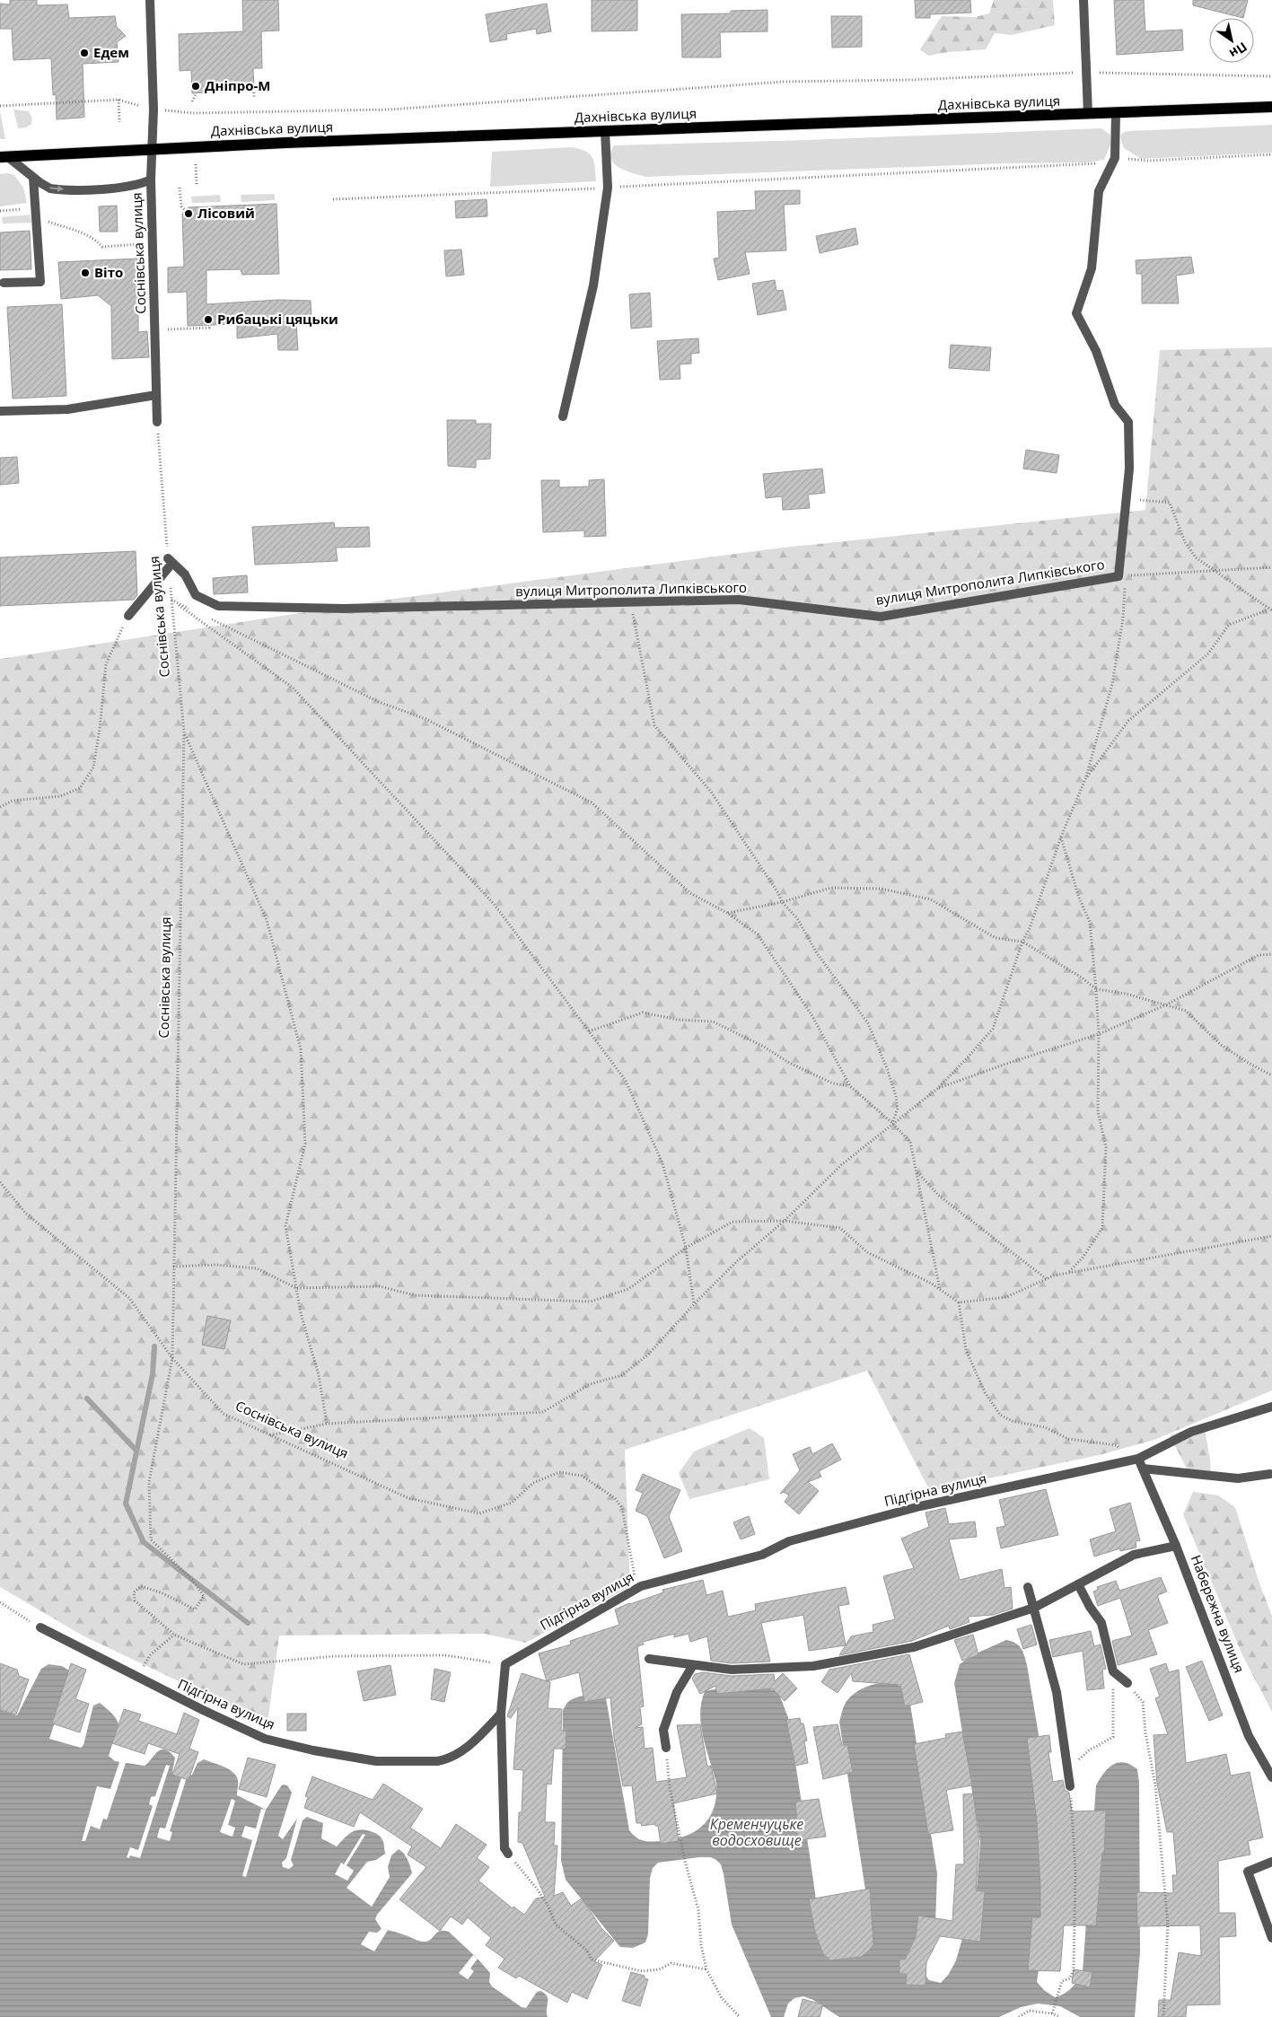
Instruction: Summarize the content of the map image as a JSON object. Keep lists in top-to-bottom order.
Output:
{
  "streets": {
    "main road": ["Дахнівська вулиця"],
    "street": [
      "Соснівська вулиця",
      "вулиця Митрополита Липківського",
      "Підгірна вулиця",
      "Набережна вулиця"
    ]
  },
  "crossings": [
    ["Дахнівська вулиця", "Соснівська вулиця"],
    ["Соснівська вулиця", "вулиця Митрополита Липківського"],
    ["Соснівська вулиця", "Підгірна вулиця"],
    ["Підгірна вулиця", "Набережна вулиця"]
  ],
  "water": ["Кременчуцьке водосховище"],
  "places": [
    "Едем",
    "Дніпро-М",
    "Лісовий",
    "Віто",
    "Рибацькі цяцьки"
  ],
  "north": "bottom right"
}
